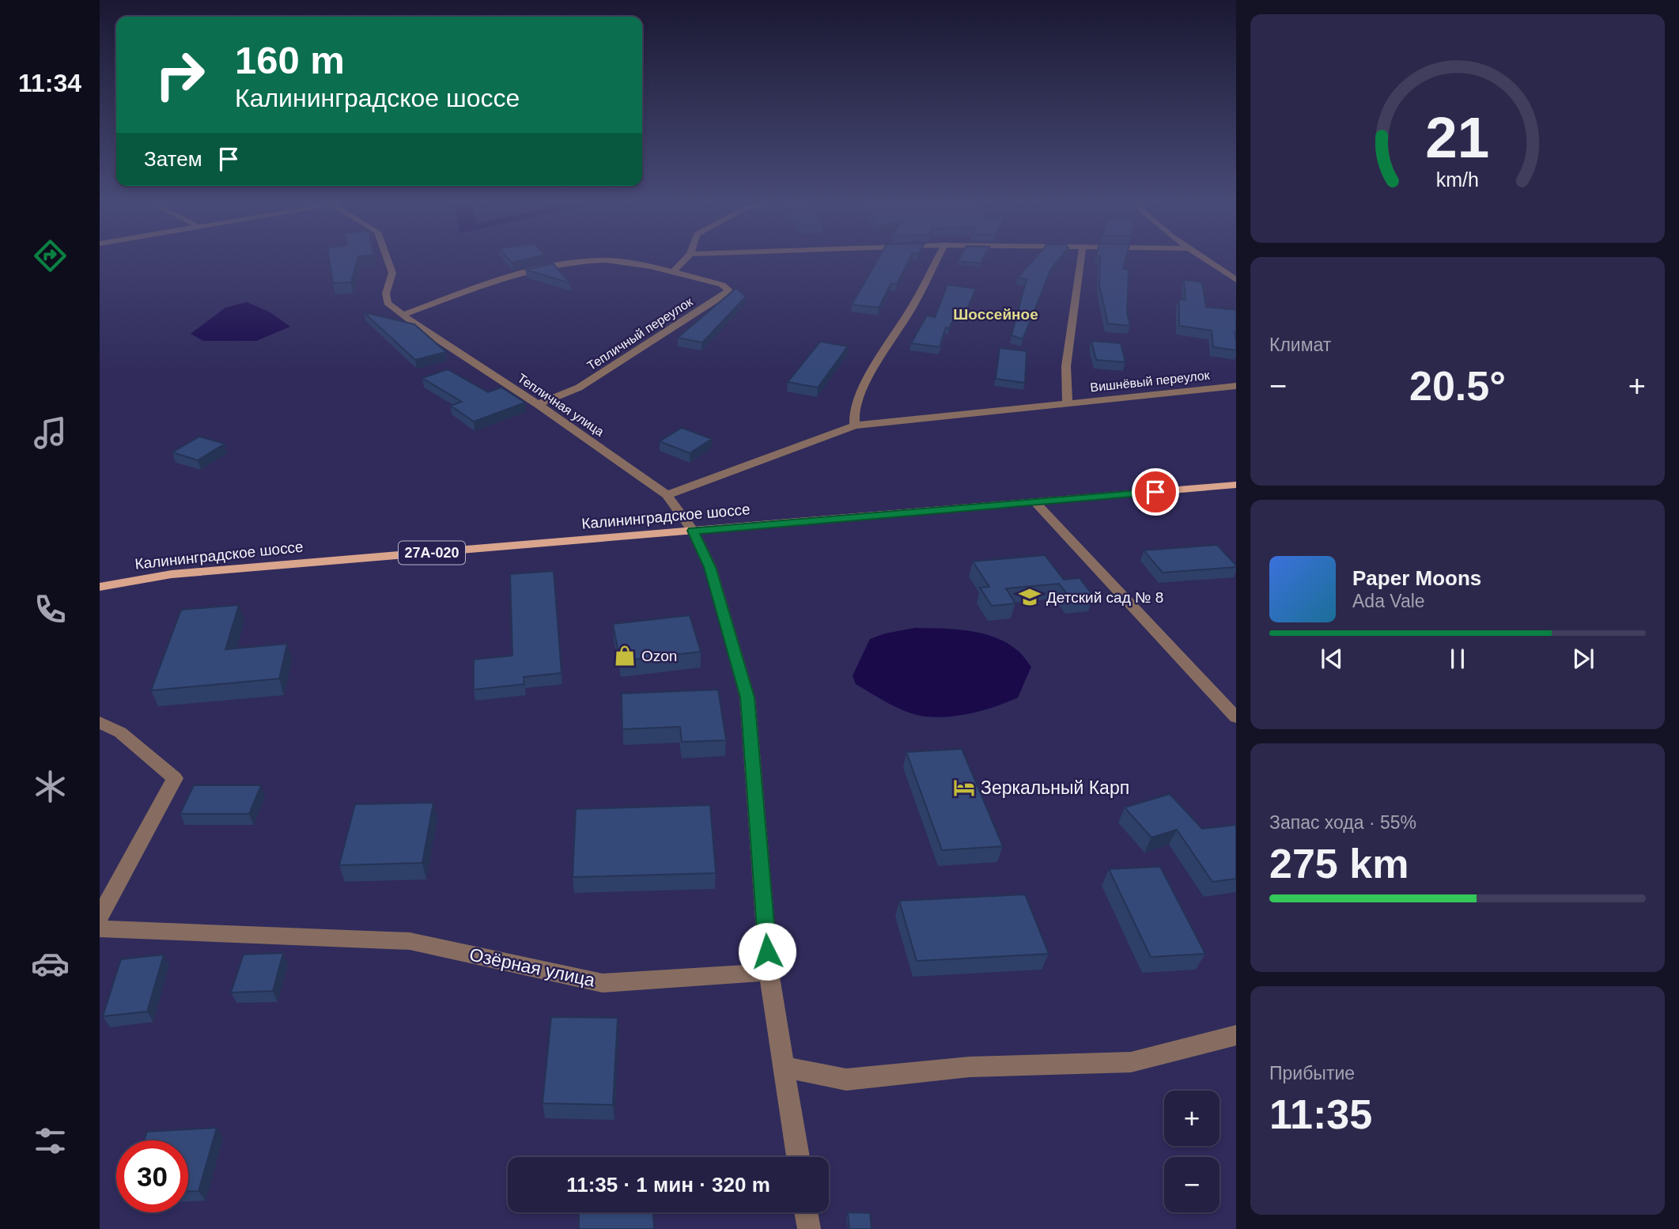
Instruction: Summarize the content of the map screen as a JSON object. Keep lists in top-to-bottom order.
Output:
{
  "streets": {
    "main road": ["Калининградское шоссе", "27А-020"],
    "street": [
      "Тепличный переулок",
      "Вишнёвый переулок",
      "Тепличная улица",
      "Озёрная улица"
    ]
  },
  "crossings": [
    ["Тепличный переулок", "Тепличная улица"],
    ["Вишнёвый переулок", "Тепличная улица"],
    ["Тепличная улица", "Калининградское шоссе"],
    ["Тепличная улица", "Озёрная улица"]
  ],
  "districts": ["Шоссейное"],
  "places": {
    "school or university": ["Детский сад № 8"],
    "shop": ["Ozon"],
    "hotel": ["Зеркальный Карп"]
  },
  "page": {
    "tabs": "11:34",
    "turn": ["160 m", "Калининградское шоссе"],
    "then": "Затем",
    "tile": [
      "Климат",
      ["Запас хода · 55%", "275 km"],
      ["Прибытие", "11:35"]
    ],
    "heat": ["−", "20.5°", "+"],
    "song": ["Paper Moons", "Ada Vale"],
    "map_buttons": ["+", "−"],
    "limit": "30",
    "trip": "11:35 · 1 мин · 320 m",
    "gauge": ["21", "km/h"]
  }
}
